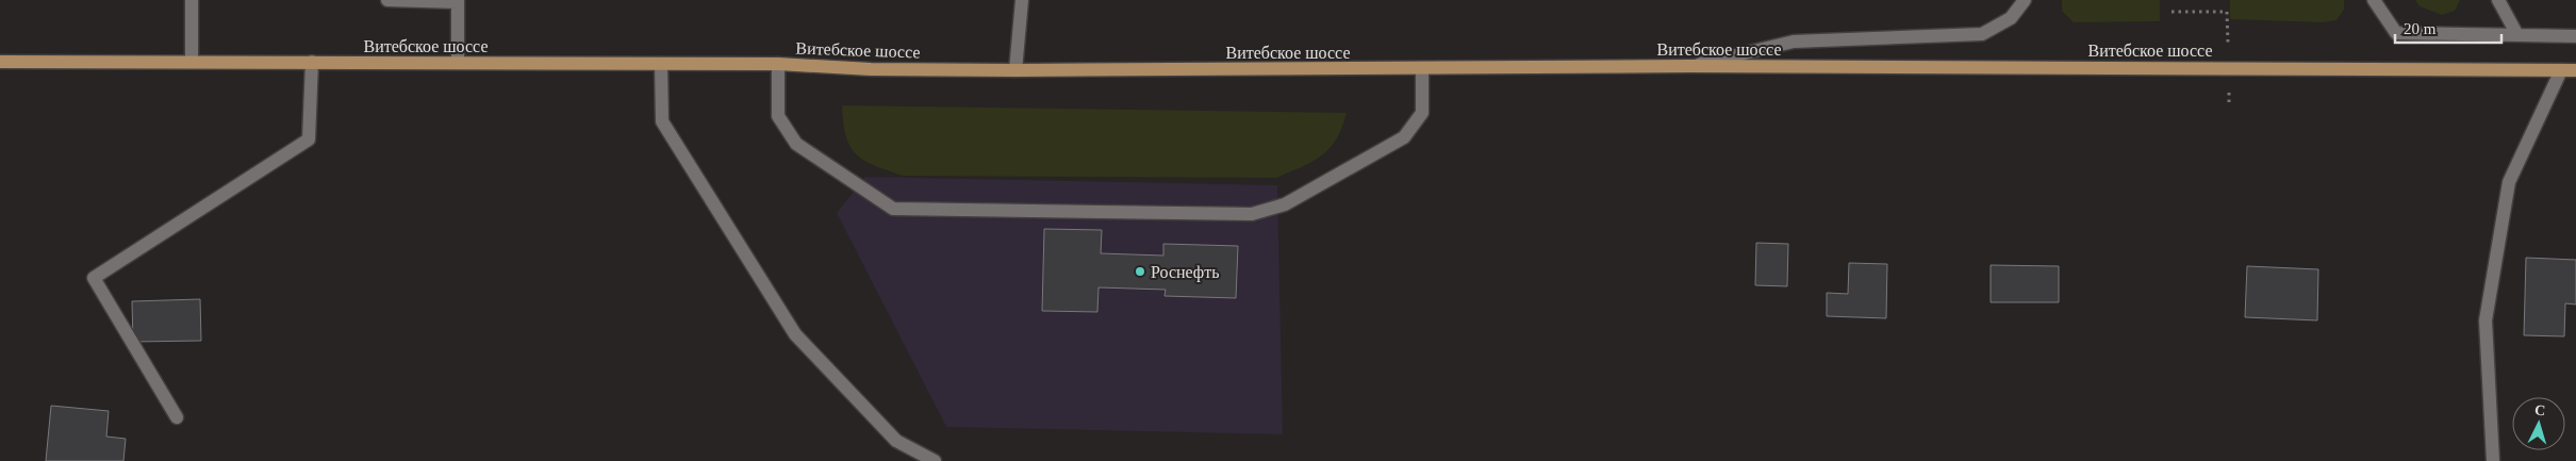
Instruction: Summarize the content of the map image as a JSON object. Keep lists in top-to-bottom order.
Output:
{
  "streets": {
    "main road": ["Витебское шоссе"]
  },
  "places": ["Роснефть"],
  "scale_bar": "20 m",
  "north": "top"
}
